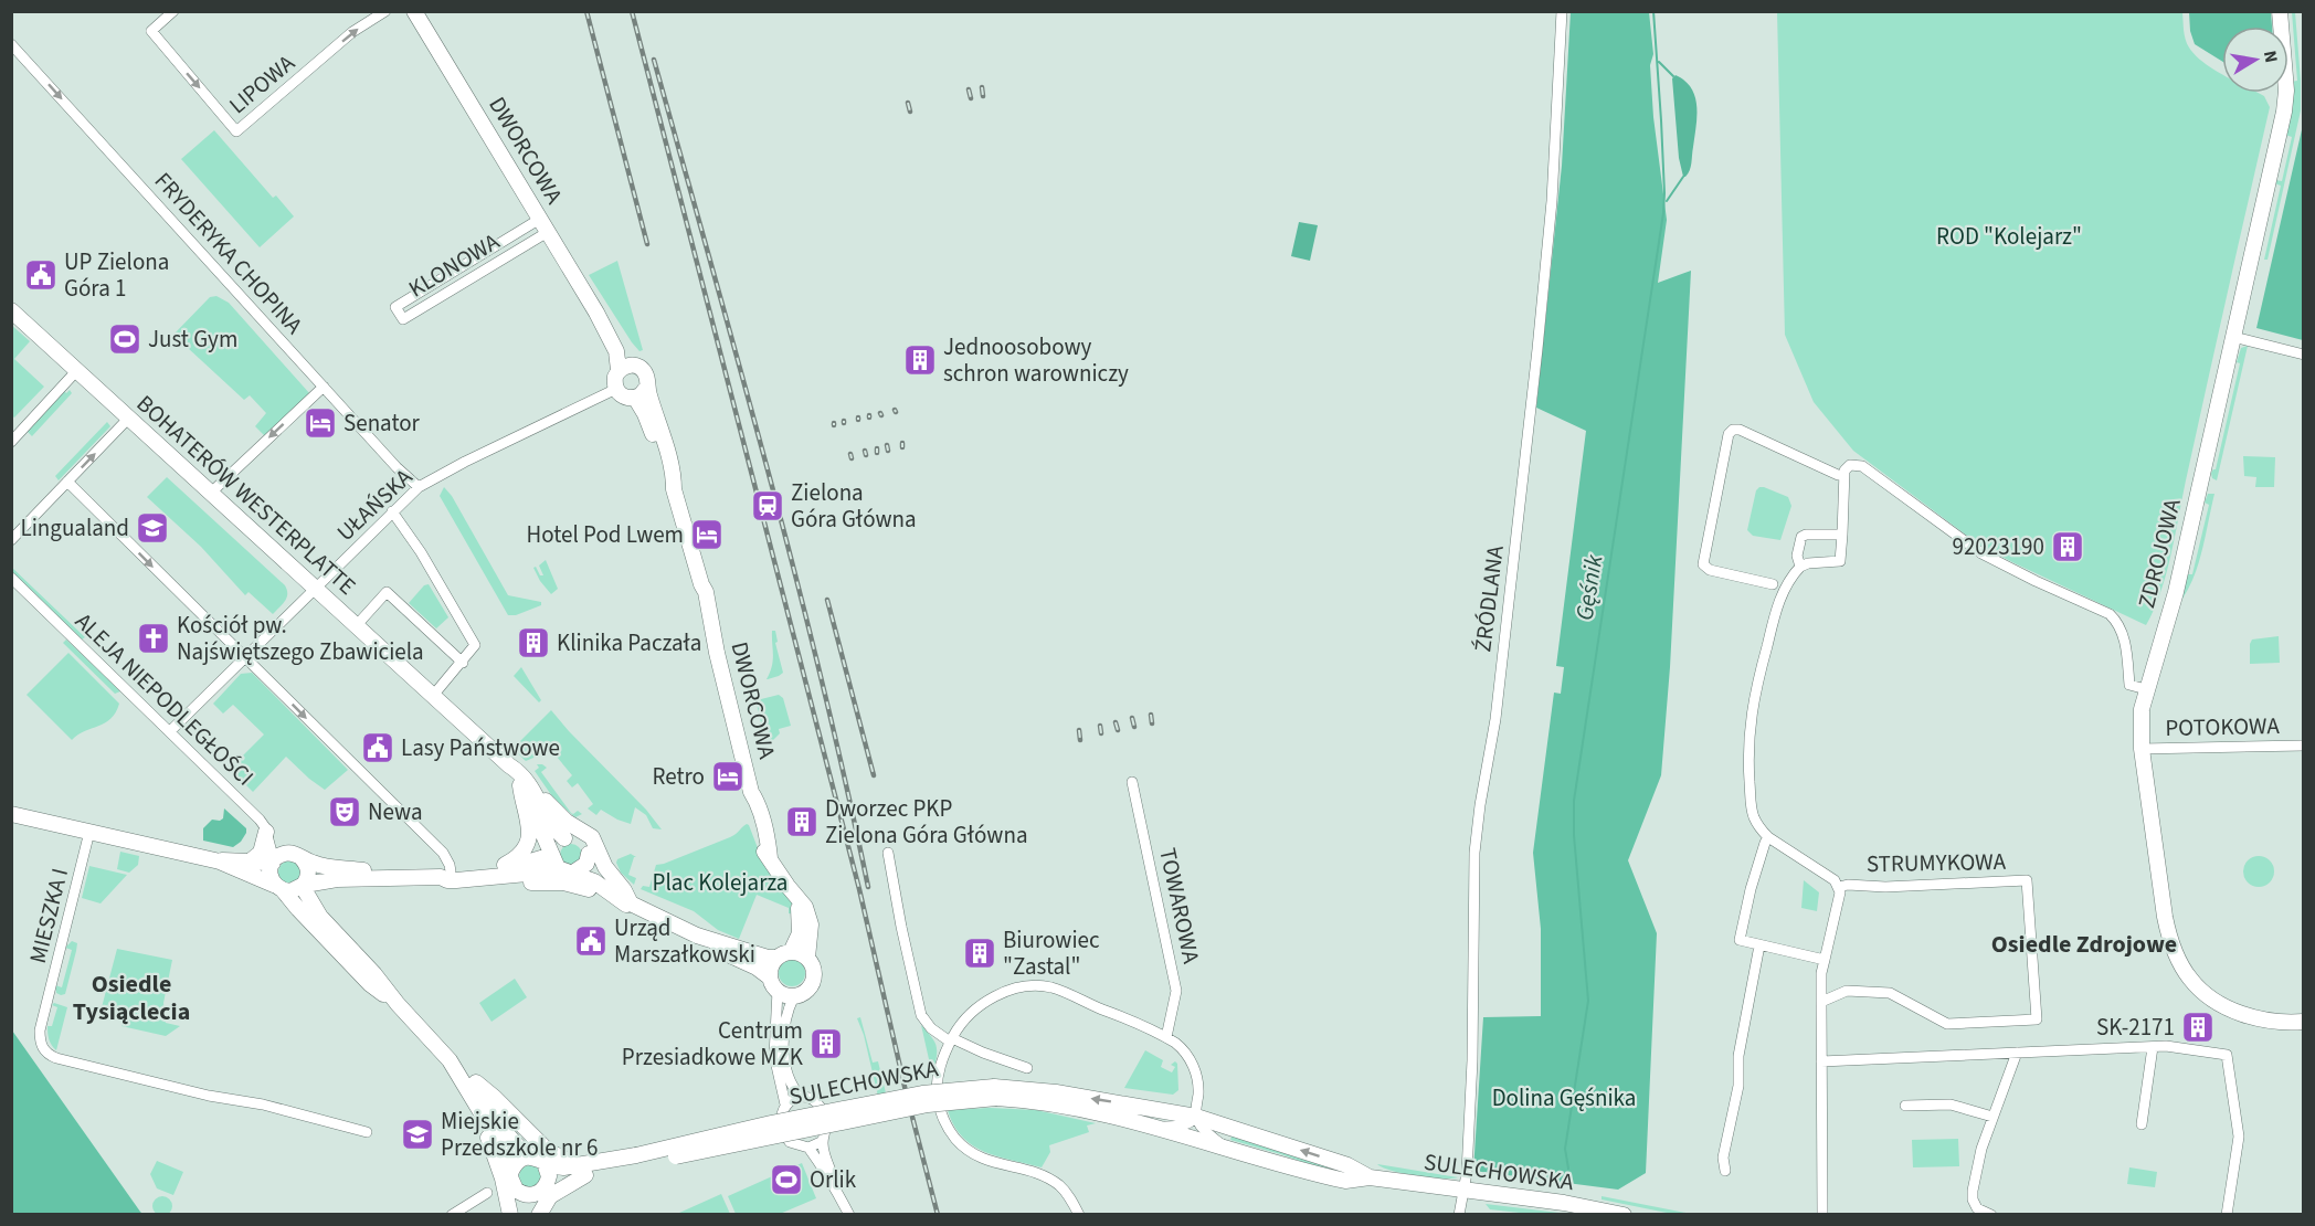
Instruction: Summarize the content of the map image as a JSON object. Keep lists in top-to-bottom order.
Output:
{
  "streets": {
    "street": [
      "LIPOWA",
      "DWORCOWA",
      "FRYDERYKA CHOPINA",
      "KLONOWA",
      "BOHATERÓW WESTERPLATTE",
      "UŁAŃSKA",
      "ZDROJOWA",
      "ŹRÓDLANA",
      "ALEJA NIEPODLEGŁOŚCI",
      "POTOKOWA",
      "STRUMYKOWA",
      "TOWAROWA",
      "MIESZKA I",
      "SULECHOWSKA"
    ]
  },
  "crossings": [
    ["DWORCOWA", "KLONOWA"],
    ["DWORCOWA", "UŁAŃSKA"],
    ["FRYDERYKA CHOPINA", "UŁAŃSKA"],
    ["BOHATERÓW WESTERPLATTE", "UŁAŃSKA"],
    ["UŁAŃSKA", "ALEJA NIEPODLEGŁOŚCI"],
    ["ZDROJOWA", "POTOKOWA"],
    ["ŹRÓDLANA", "SULECHOWSKA"],
    ["TOWAROWA", "SULECHOWSKA"]
  ],
  "one_way": ["FRYDERYKA CHOPINA"],
  "districts": ["Osiedle Zdrojowe", "Osiedle Tysiąclecia"],
  "water": ["Gęśnik"],
  "parks": ["ROD \"Kolejarz\"", "Plac Kolejarza", "Dolina Gęśnika"],
  "places": {
    "public building": ["UP Zielona Góra 1", "Lasy Państwowe", "Urząd Marszałkowski"],
    "sports": ["Just Gym", "Orlik"],
    "building": [
      "Jednoosobowy schron warowniczy",
      "92023190",
      "Klinika Paczała",
      "Dworzec PKP Zielona Góra Główna",
      "Biurowiec \"Zastal\"",
      "SK-2171",
      "Centrum Przesiadkowe MZK"
    ],
    "hotel": ["Senator", "Hotel Pod Lwem", "Retro"],
    "station": ["Zielona Góra Główna"],
    "school or university": ["Lingualand", "Miejskie Przedszkole nr 6"],
    "church": ["Kościół pw. Najświętszego Zbawiciela"],
    "theatre": ["Newa"]
  },
  "north": "right"
}
